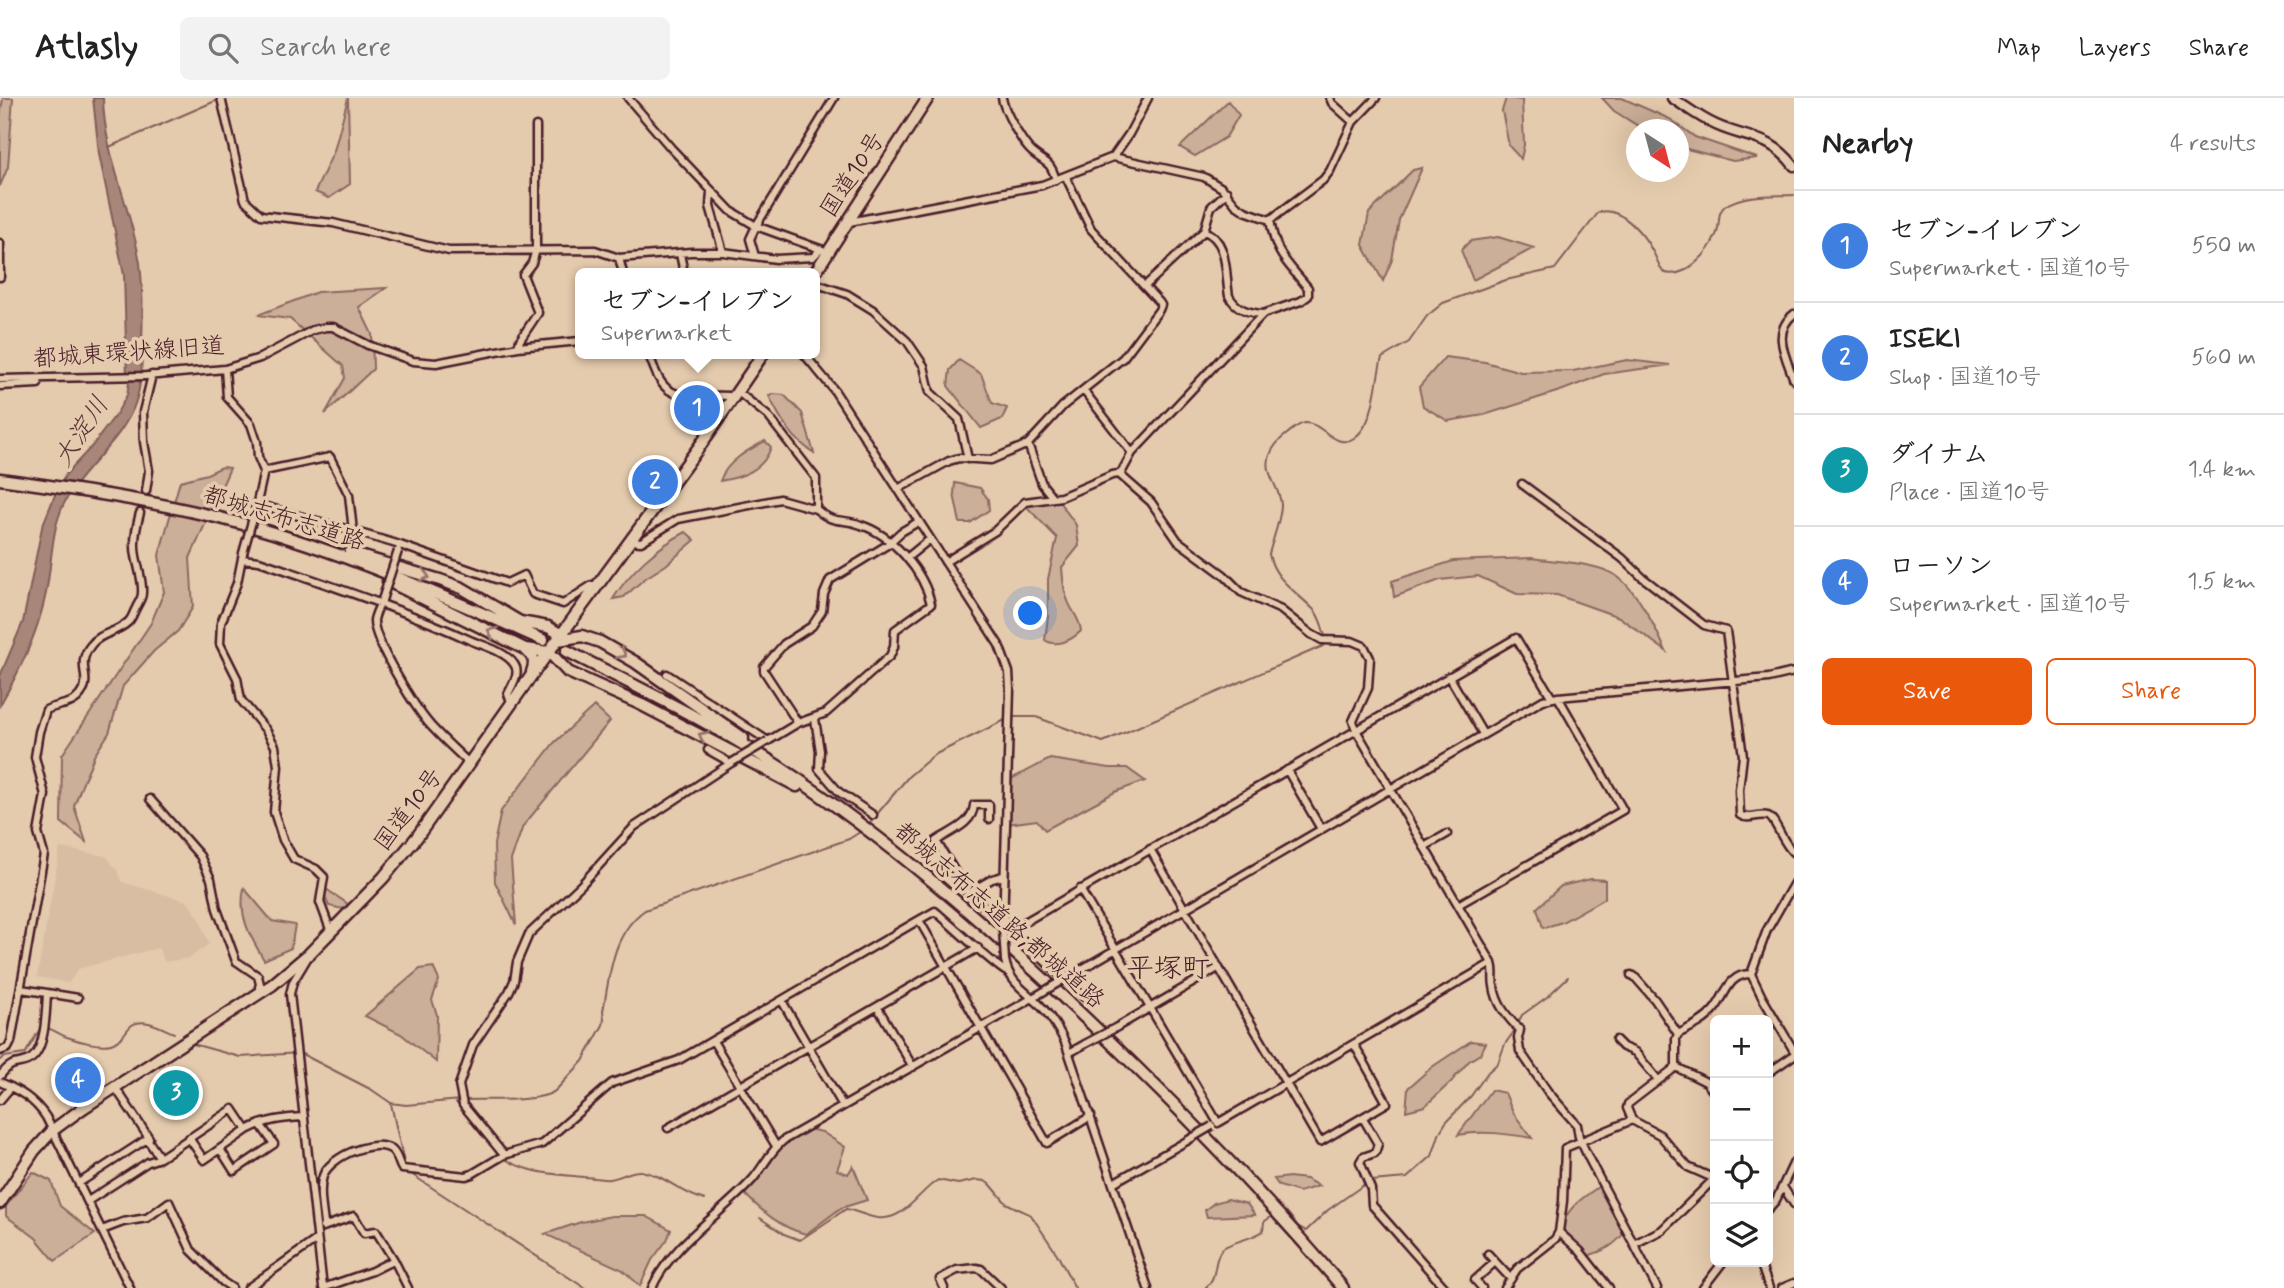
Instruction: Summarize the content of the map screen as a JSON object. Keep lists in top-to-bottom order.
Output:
{
  "streets": {
    "highway": ["国道10号", "都城志布志道路", "都城志布志道路;都城道路"],
    "street": ["都城東環状線旧道"]
  },
  "districts": ["平塚町"],
  "water": ["大淀川"],
  "north": "bottom right",
  "page": {
    "header": "Atlasly",
    "search": "Search here",
    "nav": ["Map", "Layers", "Share"],
    "heading": ["Nearby", "4 results"],
    "list": [
      {
        "mark": "1",
        "name": "セブン-イレブン",
        "note": "Supermarket · 国道10号",
        "value": "550 m"
      },
      {
        "mark": "2",
        "name": "ISEKI",
        "note": "Shop · 国道10号",
        "value": "560 m"
      },
      {
        "mark": "3",
        "name": "ダイナム",
        "note": "Place · 国道10号",
        "value": "1.4 km"
      },
      {
        "mark": "4",
        "name": "ローソン",
        "note": "Supermarket · 国道10号",
        "value": "1.5 km"
      }
    ],
    "popup": ["セブン-イレブン", "Supermarket"],
    "pins": [
      "1",
      "2",
      "4",
      "3"
    ],
    "buttons": ["Save", "Share"],
    "map_buttons": ["+", "−"]
  }
}
